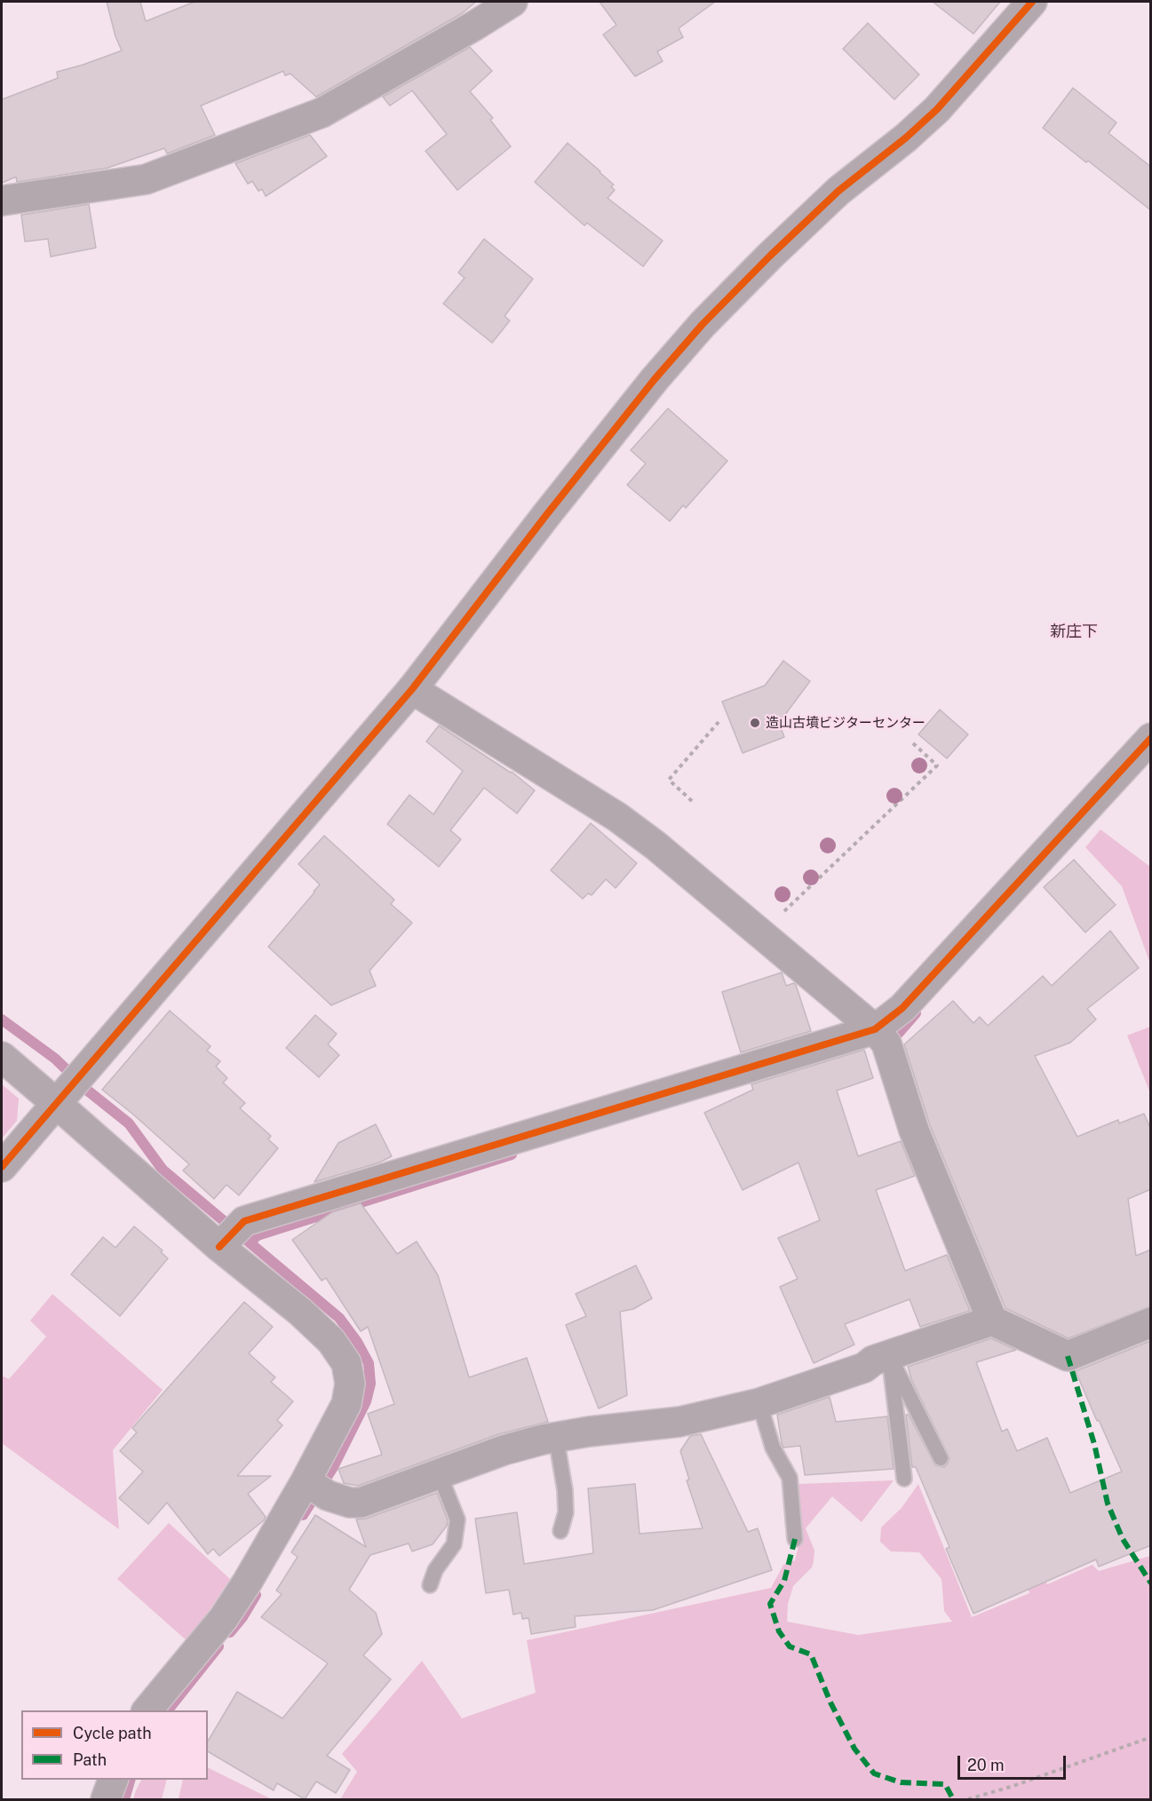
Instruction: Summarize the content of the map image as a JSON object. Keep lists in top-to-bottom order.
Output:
{
  "districts": ["新庄下"],
  "places": ["造山古墳ビジターセンター"],
  "legend": ["Cycle path", "Path"],
  "scale_bar": "20 m"
}
